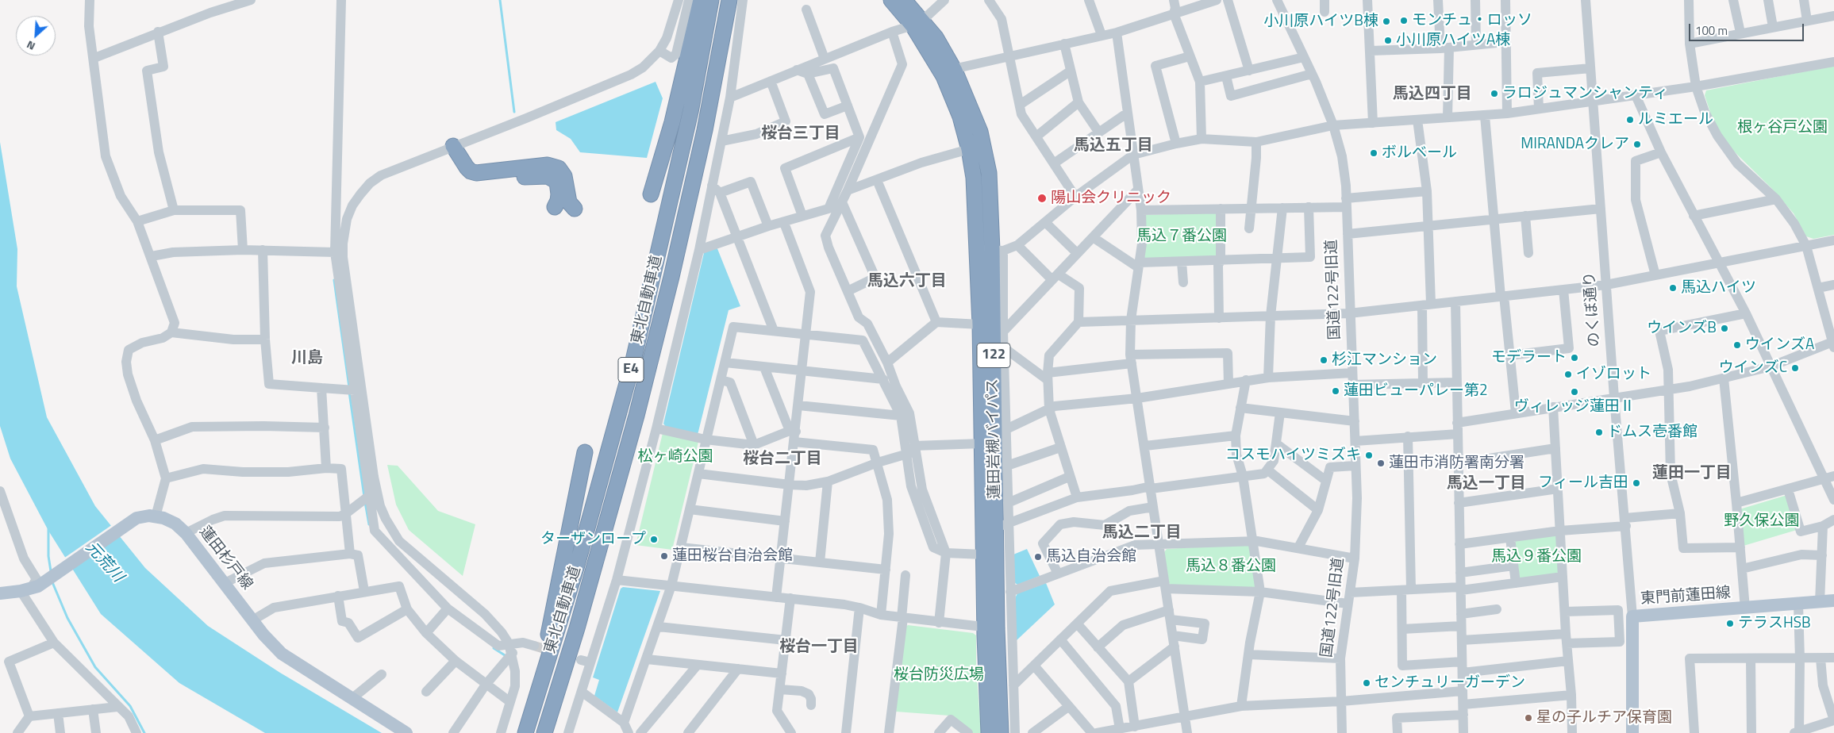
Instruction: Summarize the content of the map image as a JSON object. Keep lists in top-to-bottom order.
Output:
{
  "streets": {
    "highway": [
      "東北自動車道",
      "122",
      "E4",
      "蓮田岩槻バイパス"
    ],
    "main road": ["蓮田杉戸線", "東門前蓮田線"],
    "street": ["国道122号旧道", "のくぼ通り"]
  },
  "crossings": [
    ["のくぼ通り", "東門前蓮田線"]
  ],
  "districts": [
    "馬込四丁目",
    "桜台三丁目",
    "馬込五丁目",
    "馬込六丁目",
    "川島",
    "桜台二丁目",
    "蓮田一丁目",
    "馬込一丁目",
    "馬込二丁目",
    "桜台一丁目"
  ],
  "water": ["元荒川"],
  "parks": [
    "根ヶ谷戸公園",
    "馬込７番公園",
    "松ヶ崎公園",
    "野久保公園",
    "馬込９番公園",
    "馬込８番公園",
    "桜台防災広場"
  ],
  "places": [
    "モンチュ・ロッソ",
    "小川原ハイツB棟",
    "小川原ハイツA棟",
    "ラロジュマンシャンティ",
    "ルミエール",
    "MIRANDAクレア",
    "ボルベール",
    "陽山会クリニック",
    "馬込ハイツ",
    "ウインズB",
    "ウインズA",
    "モデラート",
    "杉江マンション",
    "ウインズC",
    "イゾロット",
    "蓮田ビューパレー第2",
    "ヴィレッジ蓮田Ⅱ",
    "ドムス壱番館",
    "コスモハイツミズキ",
    "蓮田市消防署南分署",
    "フィール吉田",
    "ターザンロープ",
    "蓮田桜台自治会館",
    "馬込自治会館",
    "テラスHSB",
    "センチュリーガーデン",
    "星の子ルチア保育園"
  ],
  "scale_bar": "100 m",
  "north": "bottom left"
}
